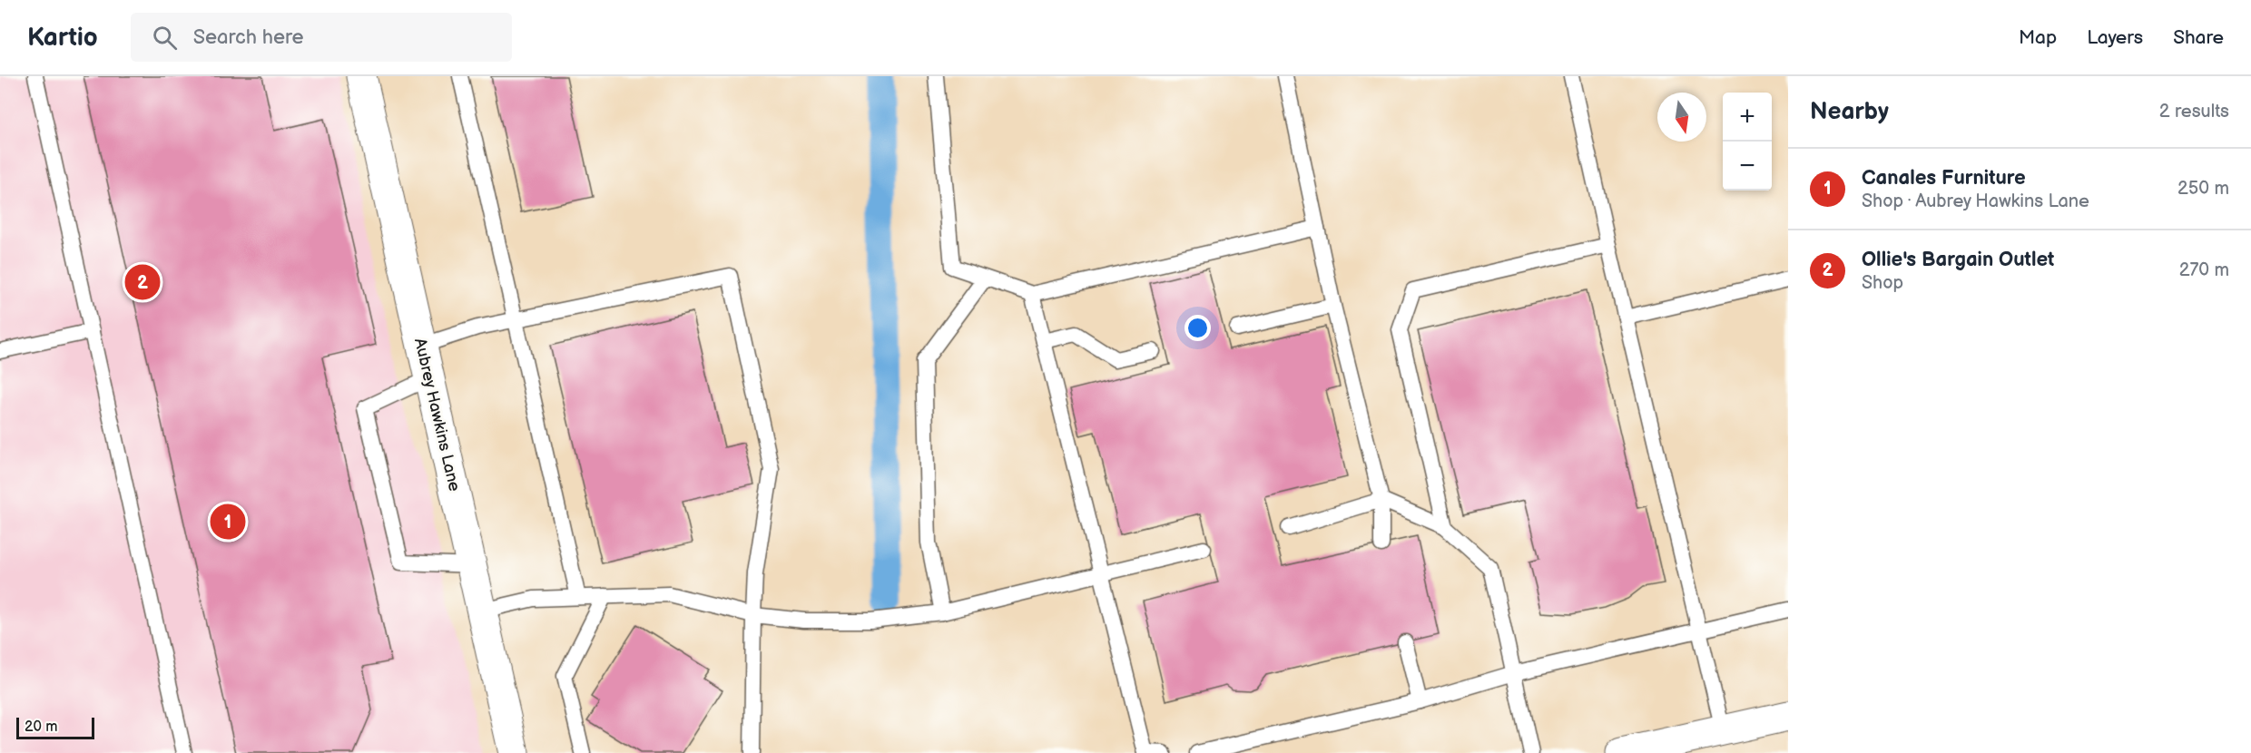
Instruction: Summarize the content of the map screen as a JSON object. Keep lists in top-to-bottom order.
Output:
{
  "streets": {
    "street": ["Aubrey Hawkins Lane"]
  },
  "scale_bar": "20 m",
  "north": "bottom",
  "page": {
    "header": "Kartio",
    "search": "Search here",
    "nav": ["Map", "Layers", "Share"],
    "heading": ["Nearby", "2 results"],
    "map_buttons": ["+", "−"],
    "list": [
      {
        "mark": "1",
        "name": "Canales Furniture",
        "note": "Shop · Aubrey Hawkins Lane",
        "value": "250 m"
      },
      {
        "mark": "2",
        "name": "Ollie's Bargain Outlet",
        "note": "Shop",
        "value": "270 m"
      }
    ],
    "pins": ["2", "1"],
    "scale": "20 m"
  }
}
